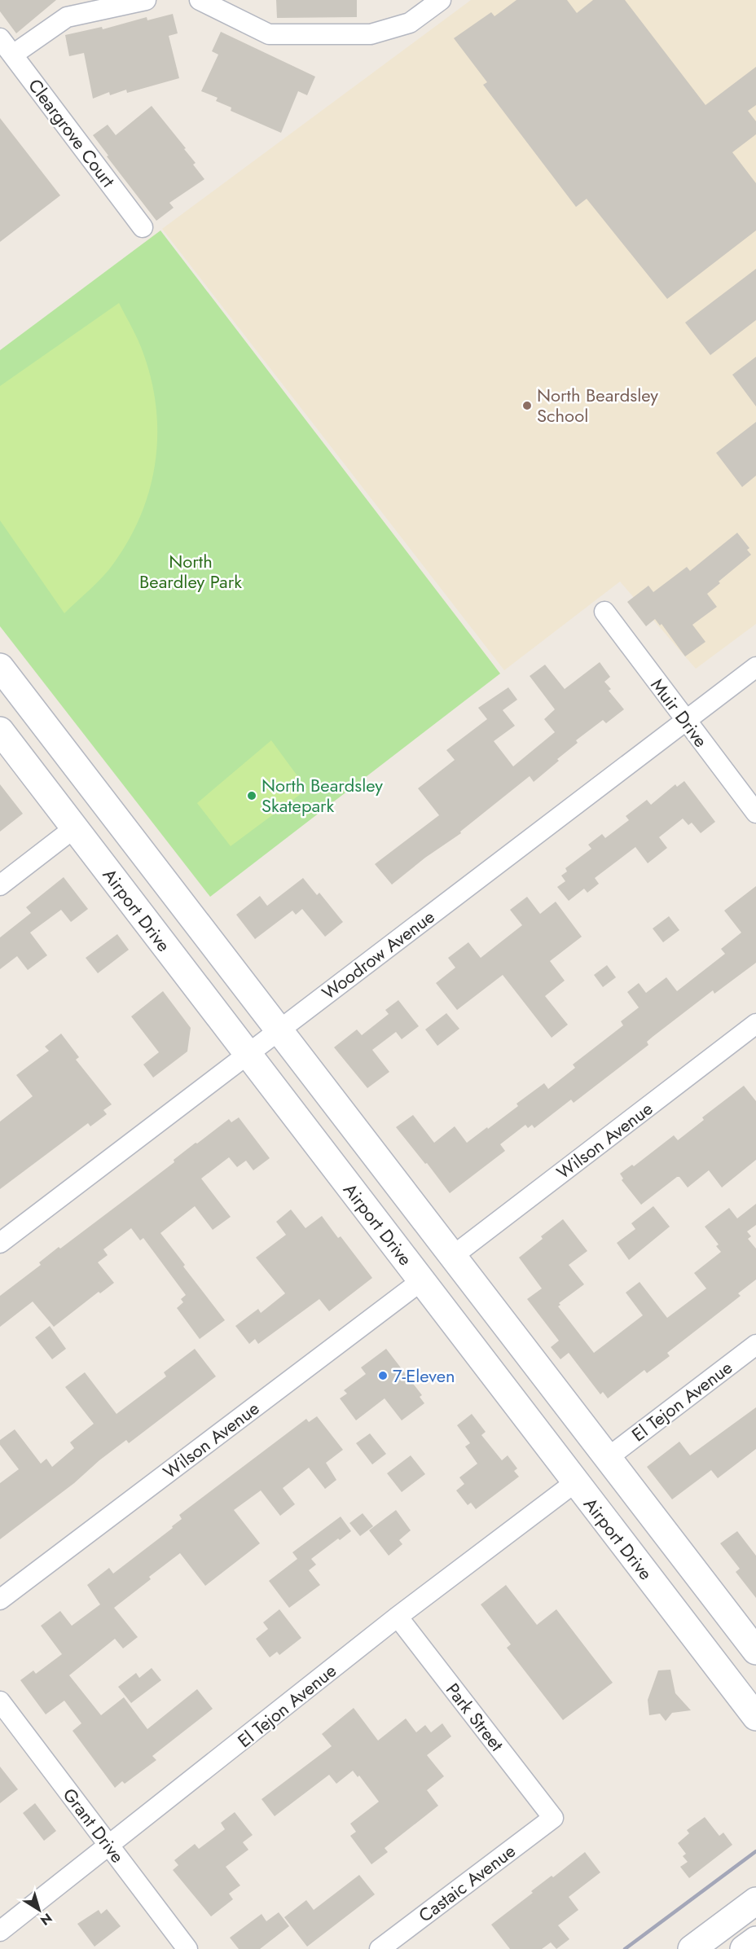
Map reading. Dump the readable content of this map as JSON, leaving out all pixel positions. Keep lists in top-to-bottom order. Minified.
{"streets":{"main road":["Airport Drive"],"street":["Cleargrove Court","Muir Drive","Woodrow Avenue","Wilson Avenue","El Tejon Avenue","Park Street","Grant Drive","Castaic Avenue"]},"crossings":[["Muir Drive","Woodrow Avenue"],["Airport Drive","Woodrow Avenue"],["Airport Drive","Wilson Avenue"],["Airport Drive","El Tejon Avenue"],["El Tejon Avenue","Park Street"],["El Tejon Avenue","Grant Drive"],["Park Street","Castaic Avenue"]],"parks":["North Beardley Park"],"places":["North Beardsley School","North Beardsley Skatepark","7-Eleven"],"north":"bottom right"}
